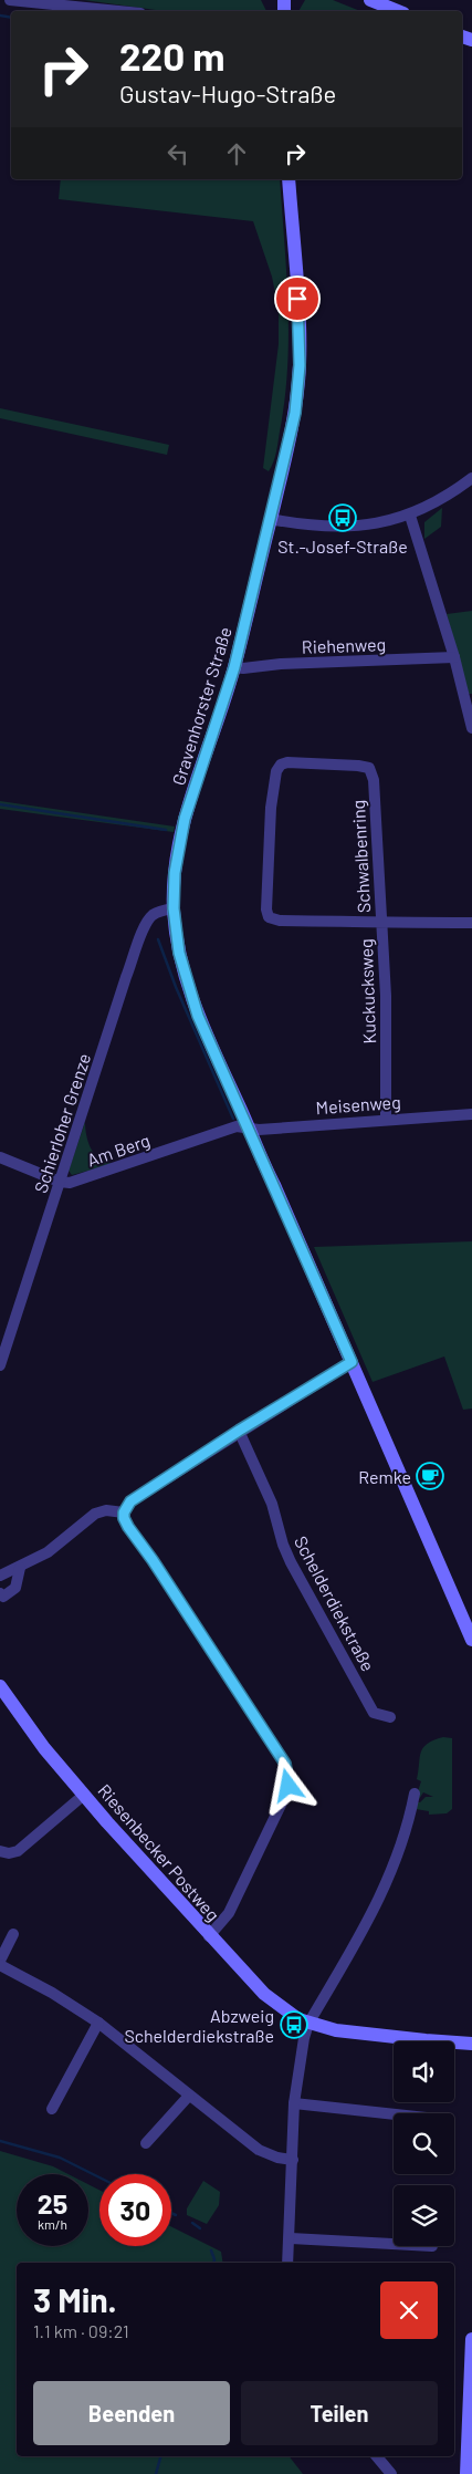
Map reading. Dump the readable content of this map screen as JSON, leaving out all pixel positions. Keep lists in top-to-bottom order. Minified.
{"streets":{"main road":["Gravenhorster Straße","Riesenbecker Postweg"],"street":["Riehenweg","Schwalbenring","Kuckucksweg","Meisenweg","Schierloher Grenze","Am Berg","Schelderdiekstraße"]},"crossings":[["Riehenweg","Gravenhorster Straße"],["Gravenhorster Straße","Meisenweg"],["Gravenhorster Straße","Schierloher Grenze"],["Gravenhorster Straße","Am Berg"],["Schwalbenring","Kuckucksweg"],["Kuckucksweg","Meisenweg"],["Meisenweg","Am Berg"],["Schierloher Grenze","Am Berg"]],"places":{"bus stop":["St.-Josef-Straße","Abzweig Schelderdiekstraße"],"cafe":["Remke"]},"page":{"turn":["220 m","Gustav-Hugo-Straße"],"speed":"25 km/h","limit":"30","heading":["3 Min.","1.1 km · 09:21"],"buttons":["Beenden","Teilen"]}}
